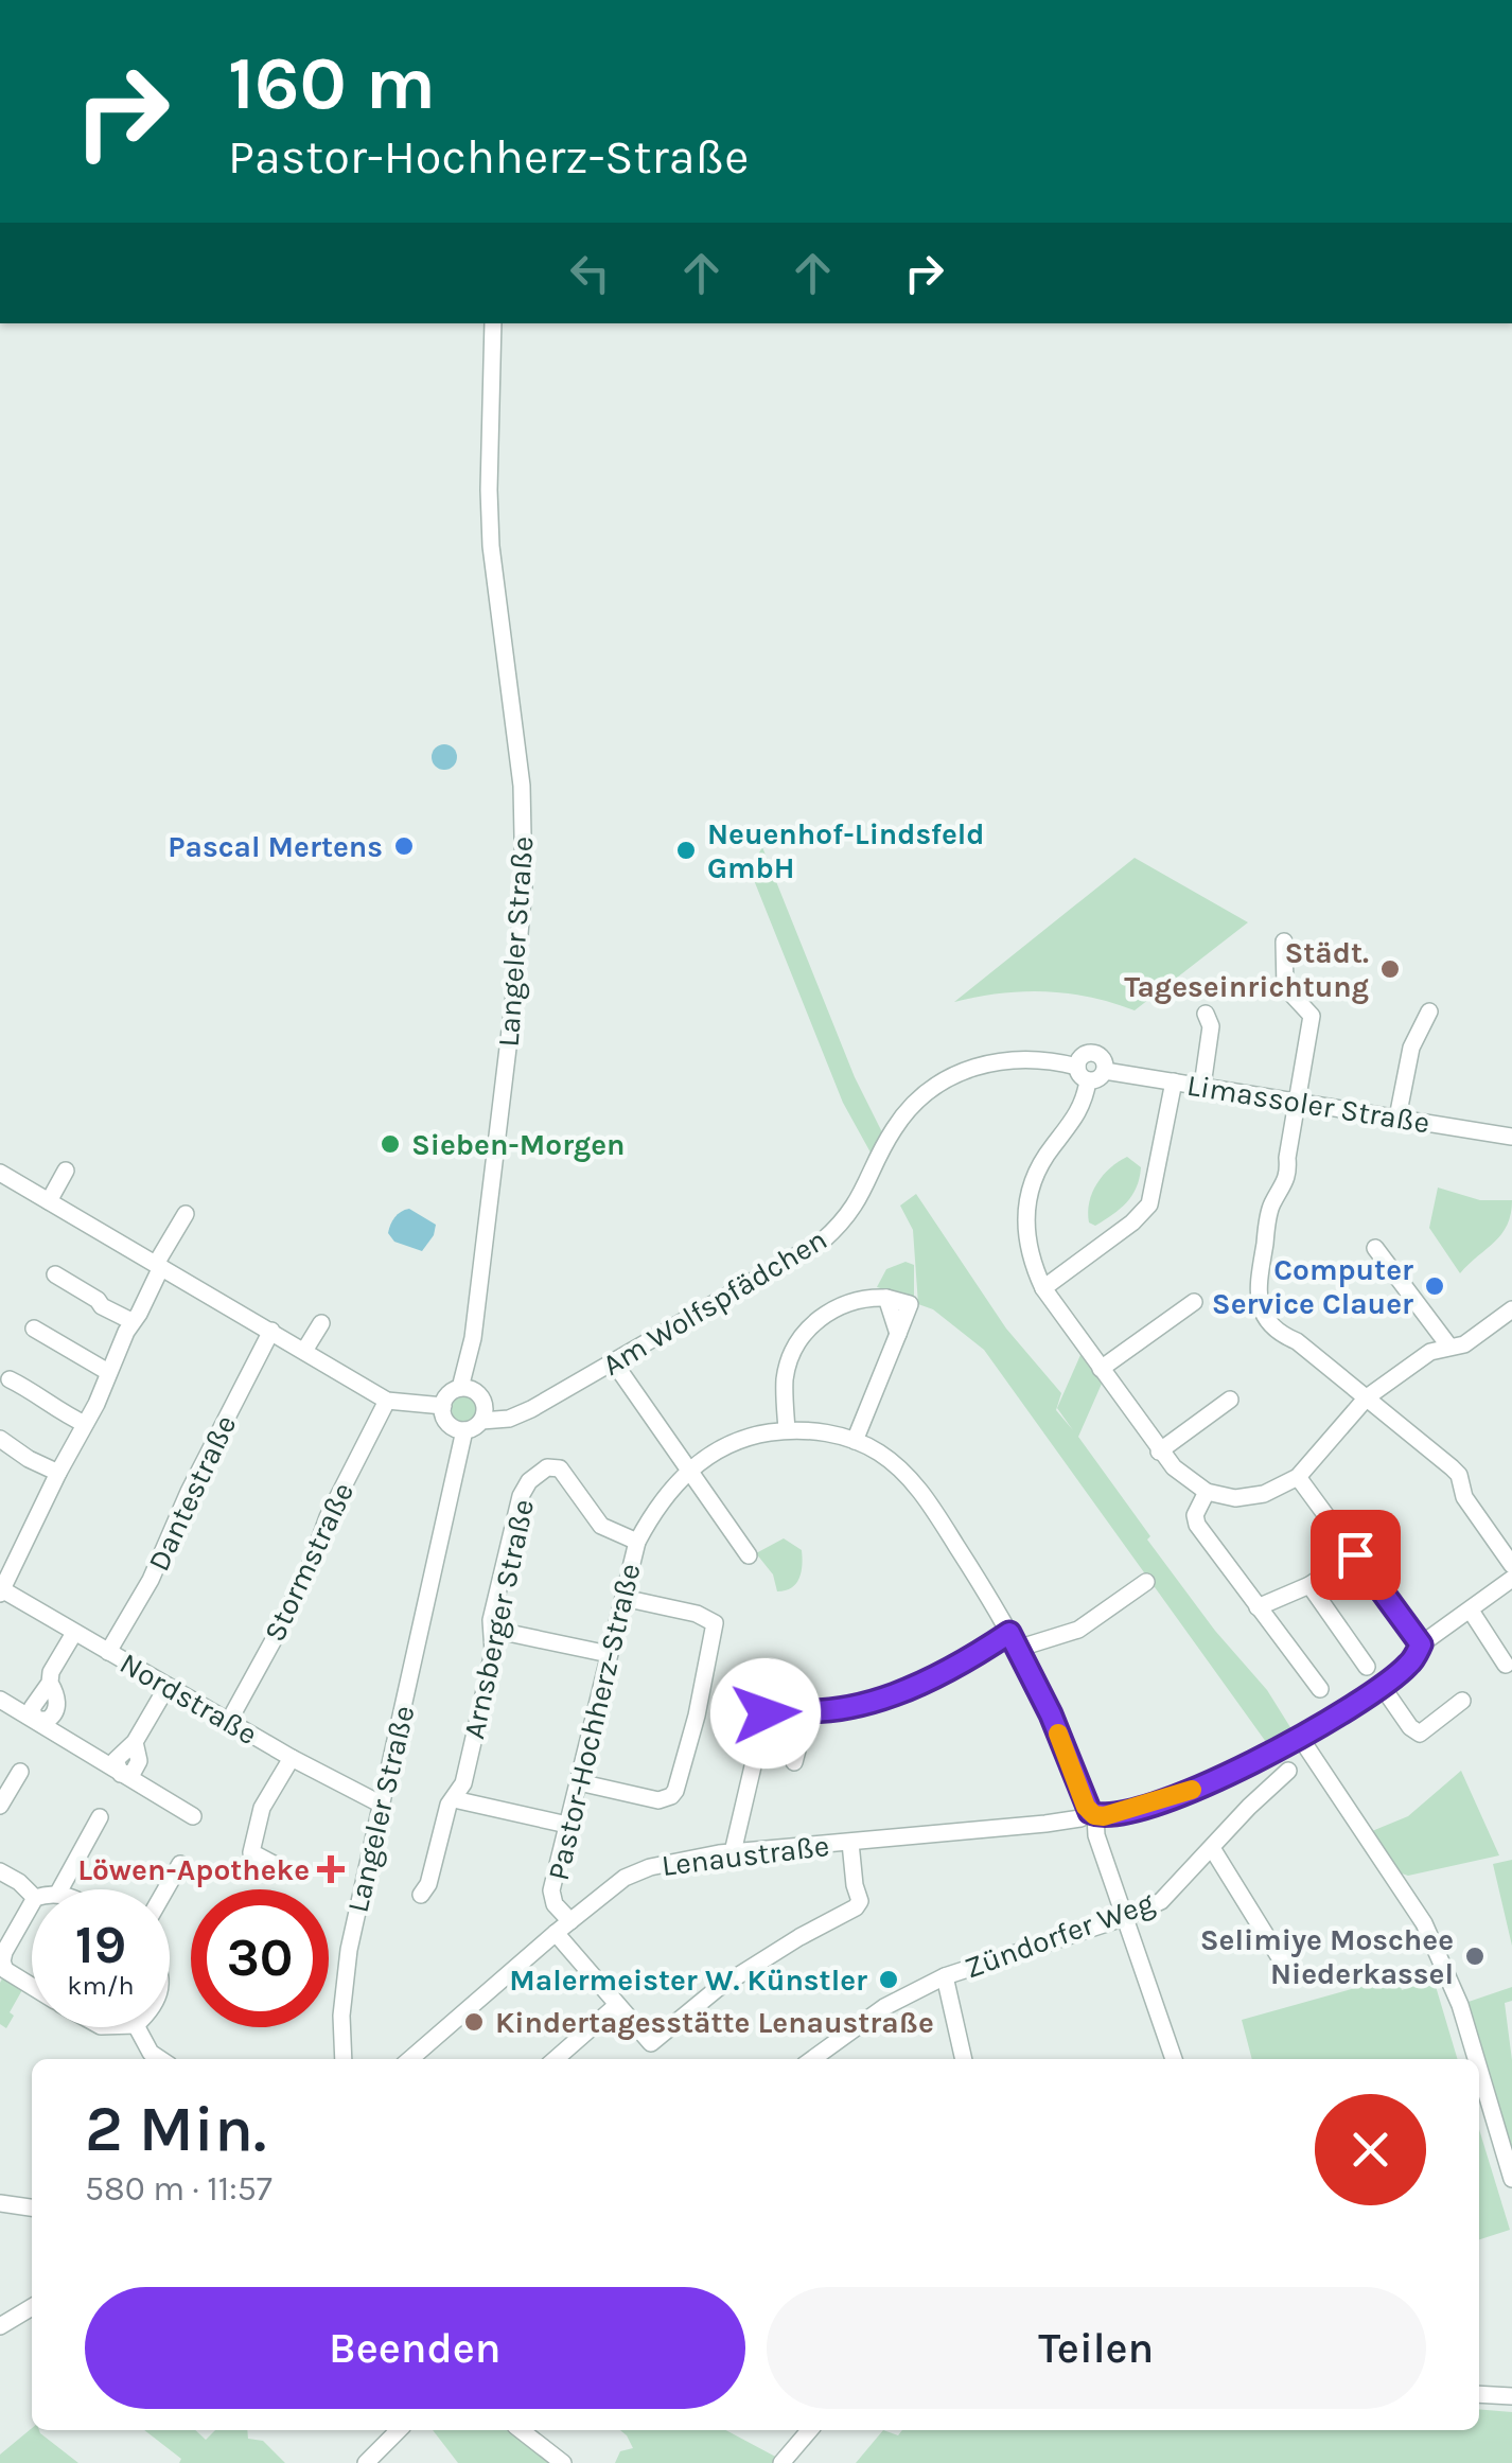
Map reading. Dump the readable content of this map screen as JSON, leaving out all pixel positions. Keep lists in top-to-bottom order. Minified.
{"streets":{"street":["Langeler Straße","Limassoler Straße","Am Wolfspfädchen","Dantestraße","Stormstraße","Arnsberger Straße","Nordstraße","Pastor-Hochherz-Straße","Lenaustraße","Zündorfer Weg"]},"crossings":[["Langeler Straße","Am Wolfspfädchen"],["Langeler Straße","Nordstraße"],["Limassoler Straße","Am Wolfspfädchen"],["Dantestraße","Nordstraße"],["Stormstraße","Nordstraße"],["Arnsberger Straße","Pastor-Hochherz-Straße"],["Pastor-Hochherz-Straße","Lenaustraße"],["Pastor-Hochherz-Straße","Zündorfer Weg"]],"places":{"other":["Pascal Mertens","Neuenhof-Lindsfeld GmbH","Städt. Tageseinrichtung","Sieben-Morgen","Computer Service Clauer","Selimiye Moschee Niederkassel","Malermeister W. Künstler","Kindertagesstätte Lenaustraße"],"health":["Löwen-Apotheke"]},"page":{"turn":["160 m","Pastor-Hochherz-Straße"],"speed":"19 km/h","limit":"30","heading":["2 Min.","580 m · 11:57"],"buttons":["Beenden","Teilen"]}}
